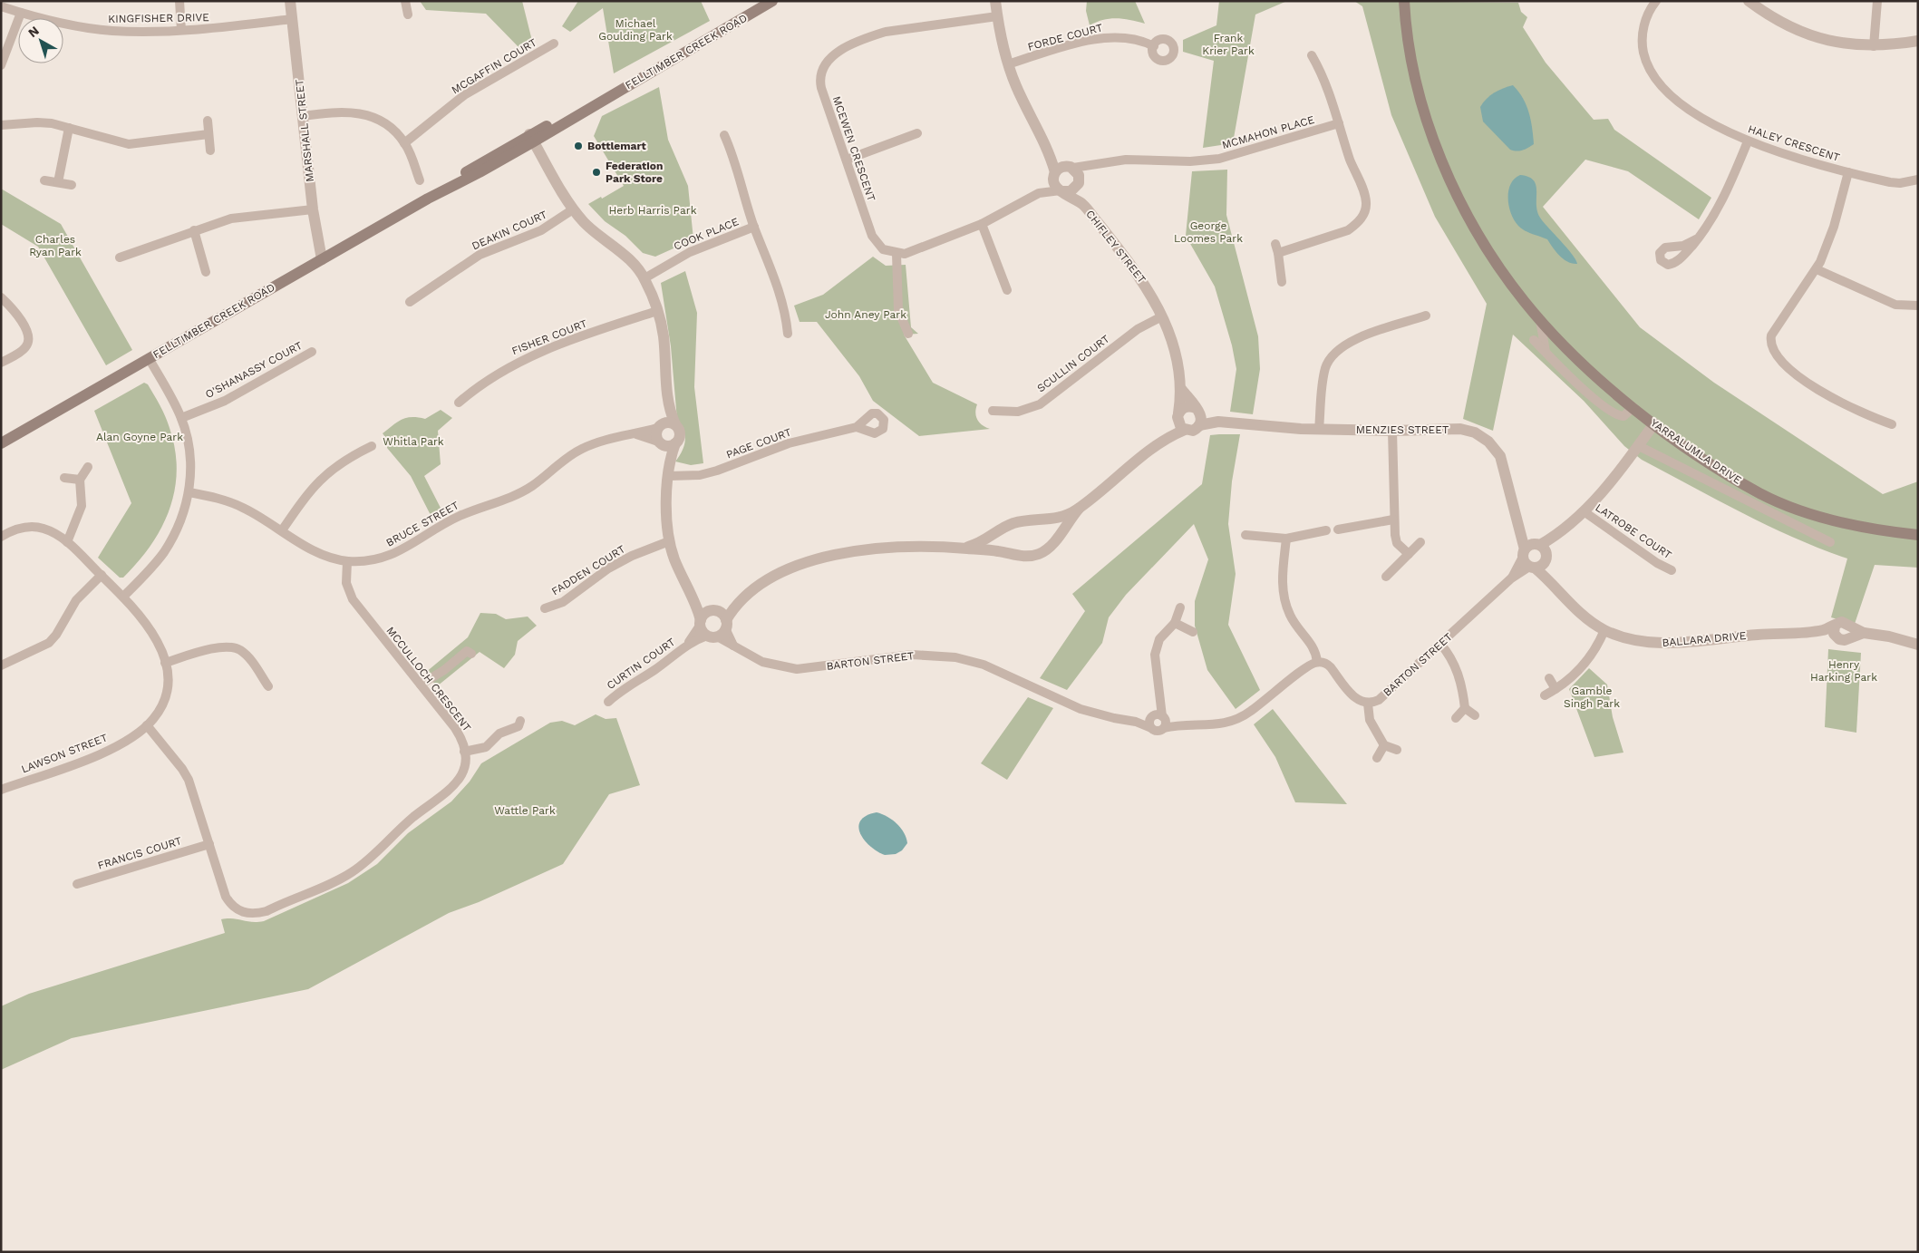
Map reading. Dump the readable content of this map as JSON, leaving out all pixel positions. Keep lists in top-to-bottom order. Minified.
{"streets":{"main road":["FELLTIMBER CREEK ROAD","YARRALUMLA DRIVE"],"street":["KINGFISHER DRIVE","FORDE COURT","MCGAFFIN COURT","MARSHALL STREET","MCMAHON PLACE","HALEY CRESCENT","MCEWEN CRESCENT","DEAKIN COURT","COOK PLACE","CHIFLEY STREET","FISHER COURT","SCULLIN COURT","O'SHANASSY COURT","MENZIES STREET","PAGE COURT","BRUCE STREET","LATROBE COURT","FADDEN COURT","BALLARA DRIVE","BARTON STREET","CURTIN COURT","MCCULLOCH CRESCENT","LAWSON STREET","FRANCIS COURT"]},"crossings":[["KINGFISHER DRIVE","MARSHALL STREET"],["FELLTIMBER CREEK ROAD","MARSHALL STREET"],["MCMAHON PLACE","CHIFLEY STREET"],["CHIFLEY STREET","SCULLIN COURT"],["CHIFLEY STREET","MENZIES STREET"],["MENZIES STREET","BALLARA DRIVE"],["MENZIES STREET","BARTON STREET"],["YARRALUMLA DRIVE","BARTON STREET"],["BRUCE STREET","MCCULLOCH CRESCENT"],["LATROBE COURT","BARTON STREET"],["BALLARA DRIVE","BARTON STREET"],["BARTON STREET","CURTIN COURT"],["MCCULLOCH CRESCENT","LAWSON STREET"],["MCCULLOCH CRESCENT","FRANCIS COURT"]],"parks":["Michael Goulding Park","Frank Krier Park","Herb Harris Park","George Loomes Park","Charles Ryan Park","John Aney Park","Alan Goyne Park","Whitla Park","Henry Harking Park","Gamble Singh Park","Wattle Park"],"places":["Bottlemart","Federation Park Store"],"north":"top left"}
